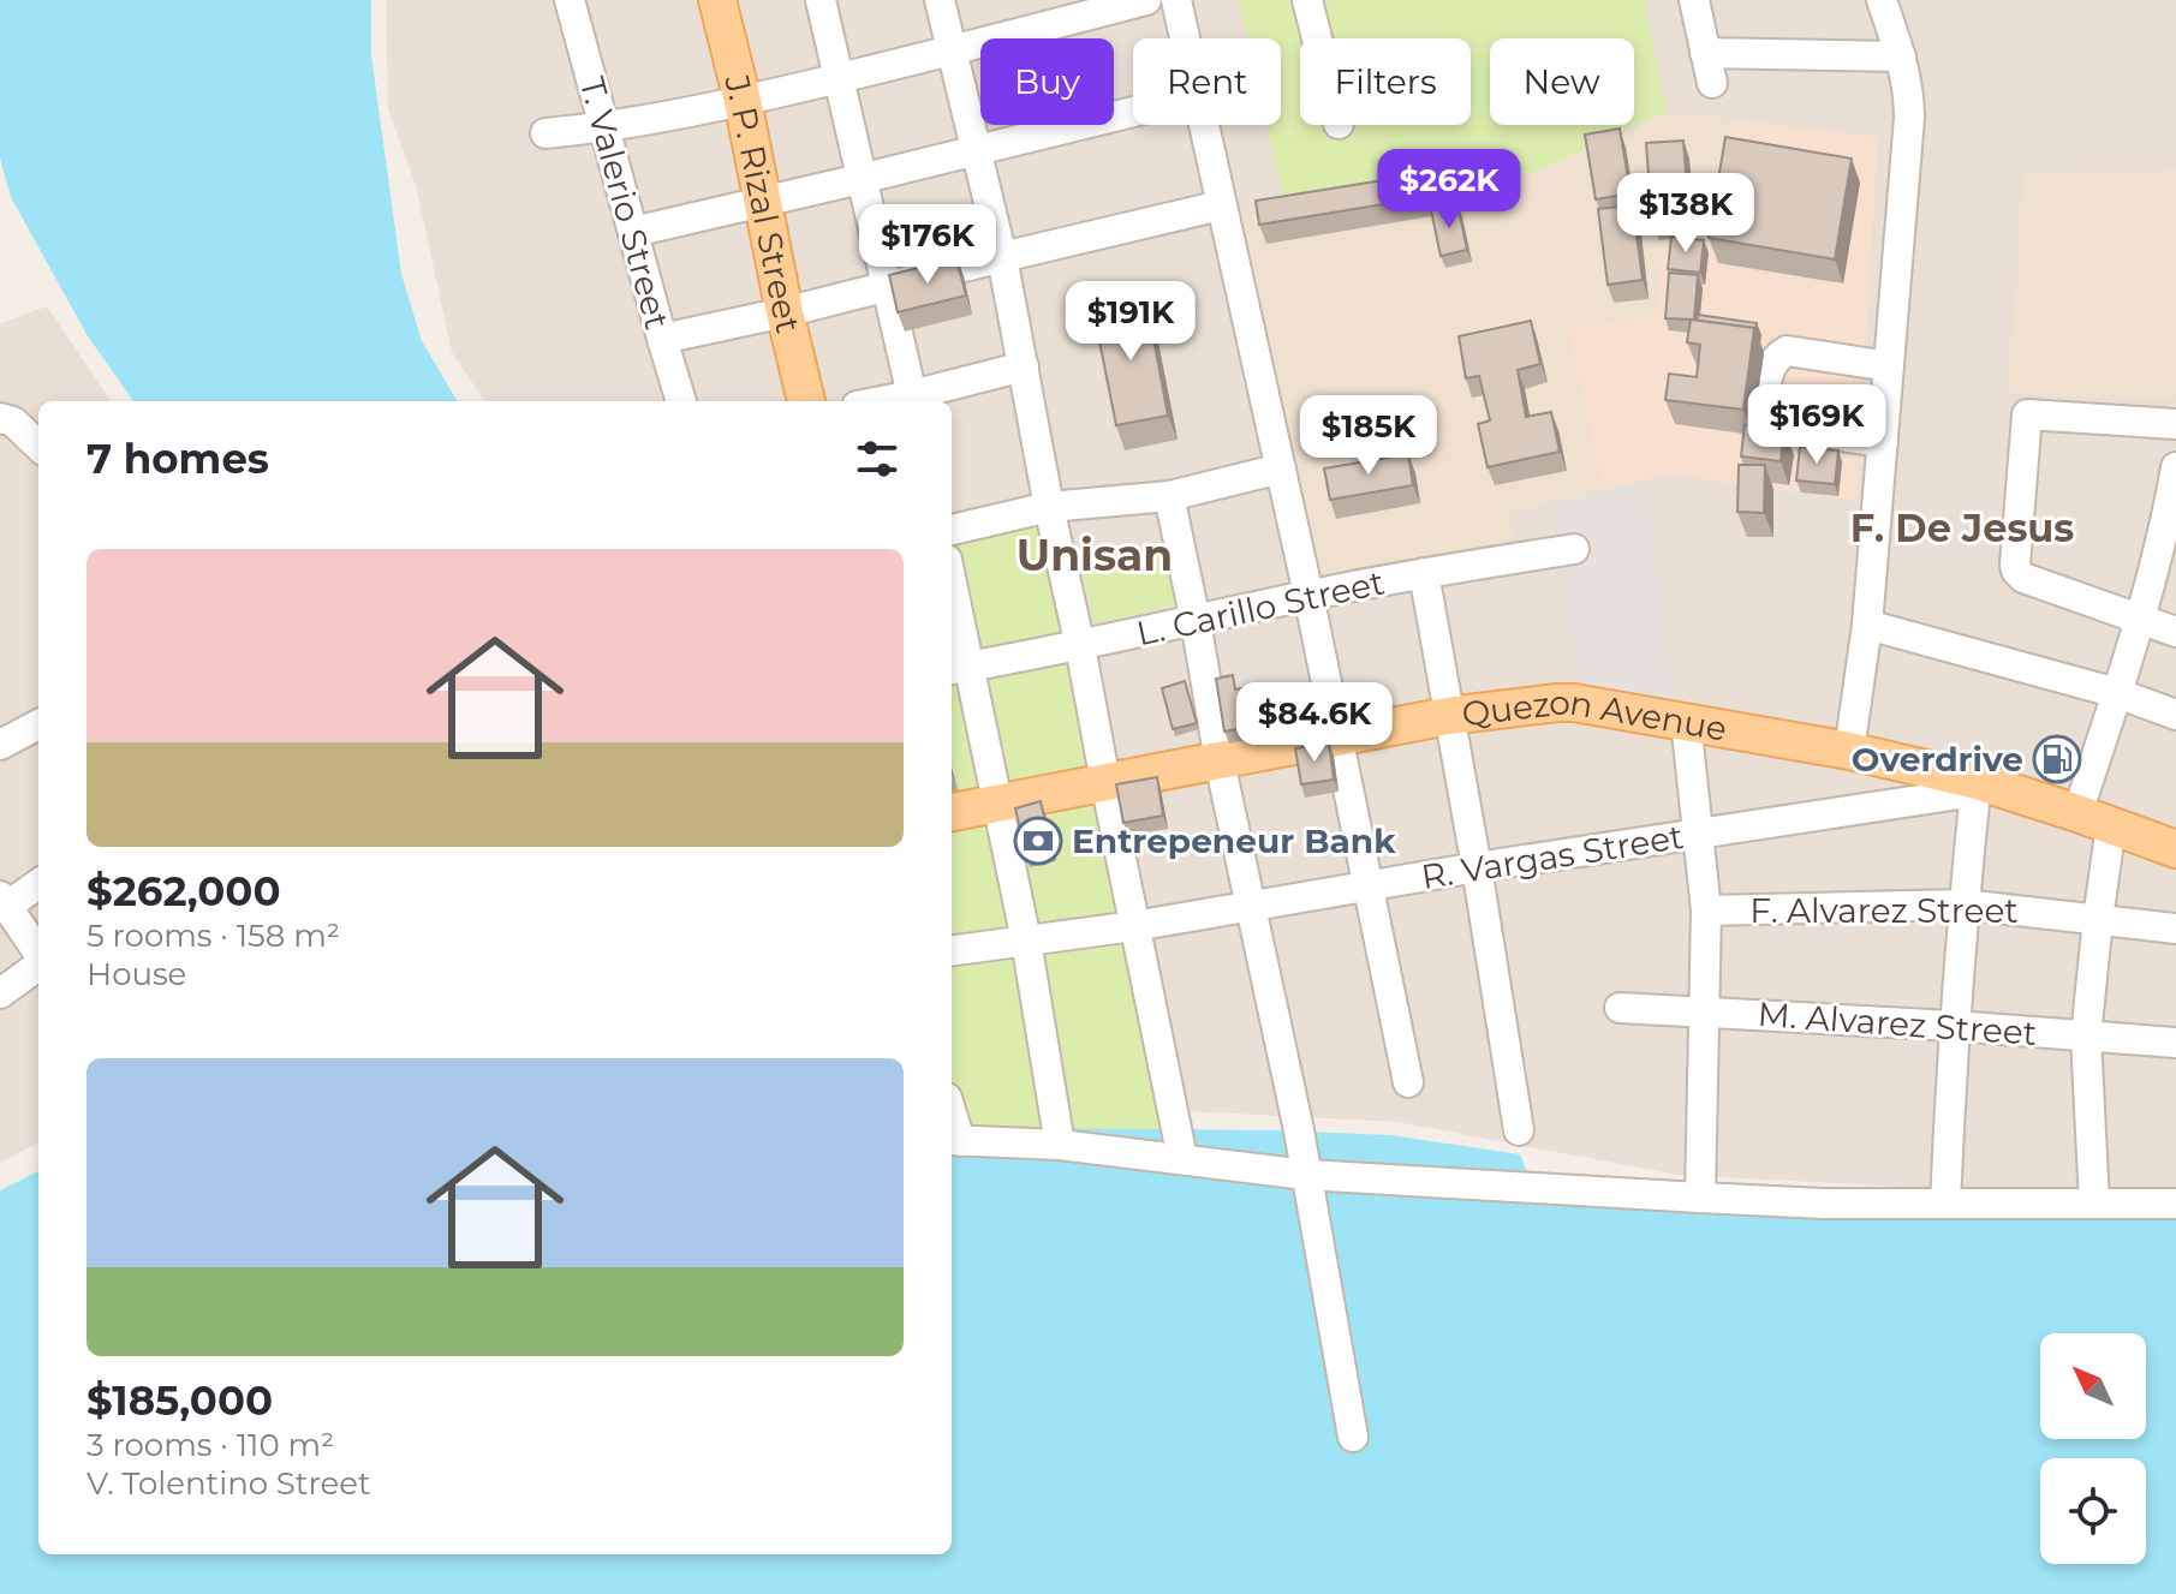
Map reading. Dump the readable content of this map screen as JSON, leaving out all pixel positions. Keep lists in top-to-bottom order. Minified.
{"streets":{"main road":["J. P. Rizal Street","Quezon Avenue"],"street":["T. Valerio Street","L. Carillo Street","R. Vargas Street","F. Alvarez Street","M. Alvarez Street"]},"crossings":[["Quezon Avenue","R. Vargas Street"]],"districts":["F. De Jesus","Unisan"],"places":{"fuel station":["Overdrive"],"bank":["Entrepeneur Bank"]},"north":"top left","page":{"chip":["Buy","Rent","Filters","New"],"price":["$262K","$138K","$176K","$191K","$169K","$185K","$84.6K"],"heading":"7 homes","list":[{"name":"$262,000","note":"5 rooms · 158 m² · House"},{"name":"$185,000","note":"3 rooms · 110 m² · V. Tolentino Street"}]}}
